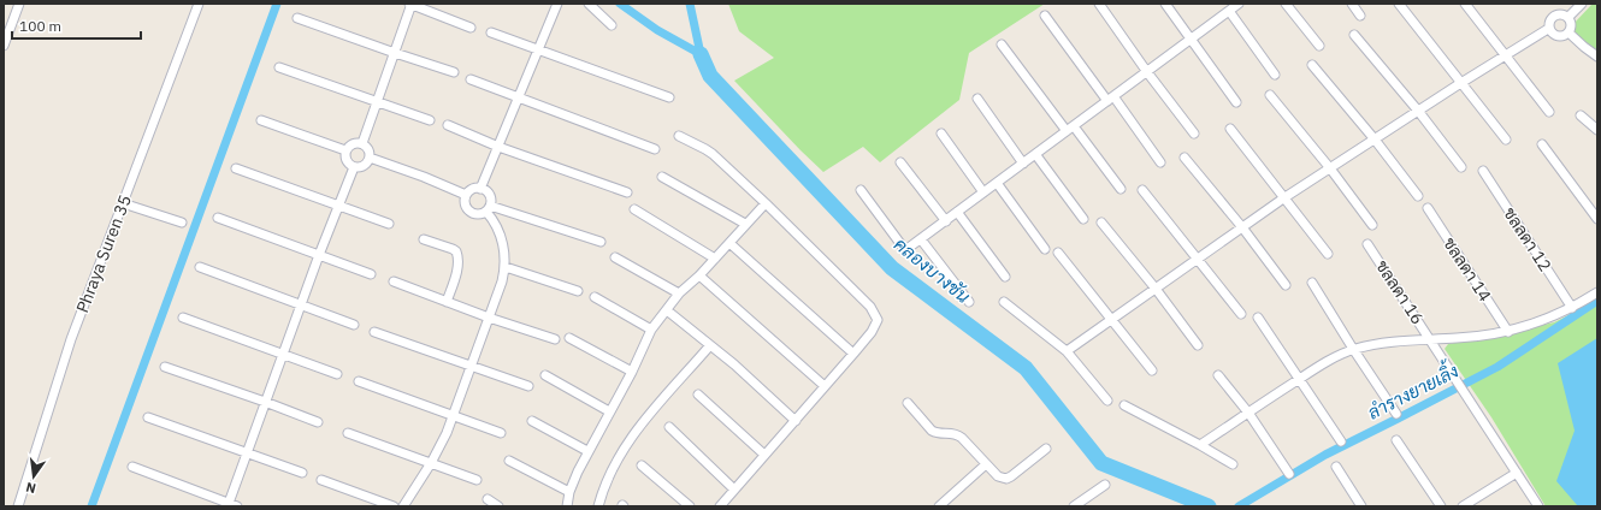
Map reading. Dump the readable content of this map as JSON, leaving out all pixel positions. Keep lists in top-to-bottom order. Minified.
{"streets":{"street":["ชลลดา 12","Phraya Suren 35","ชลลดา 14","ชลลดา 16"]},"water":["คลองบางชัน","ลำรางยายเลิ้ง"],"scale_bar":"100 m","north":"bottom"}
